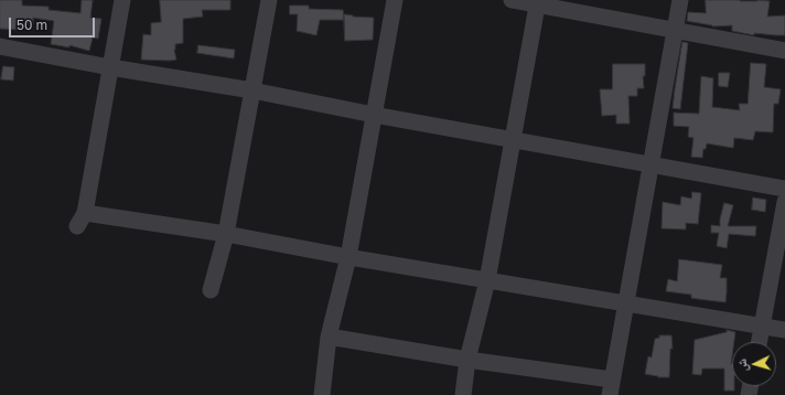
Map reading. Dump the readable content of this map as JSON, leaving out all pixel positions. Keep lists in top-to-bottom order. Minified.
{"scale_bar":"50 m","north":"left"}
